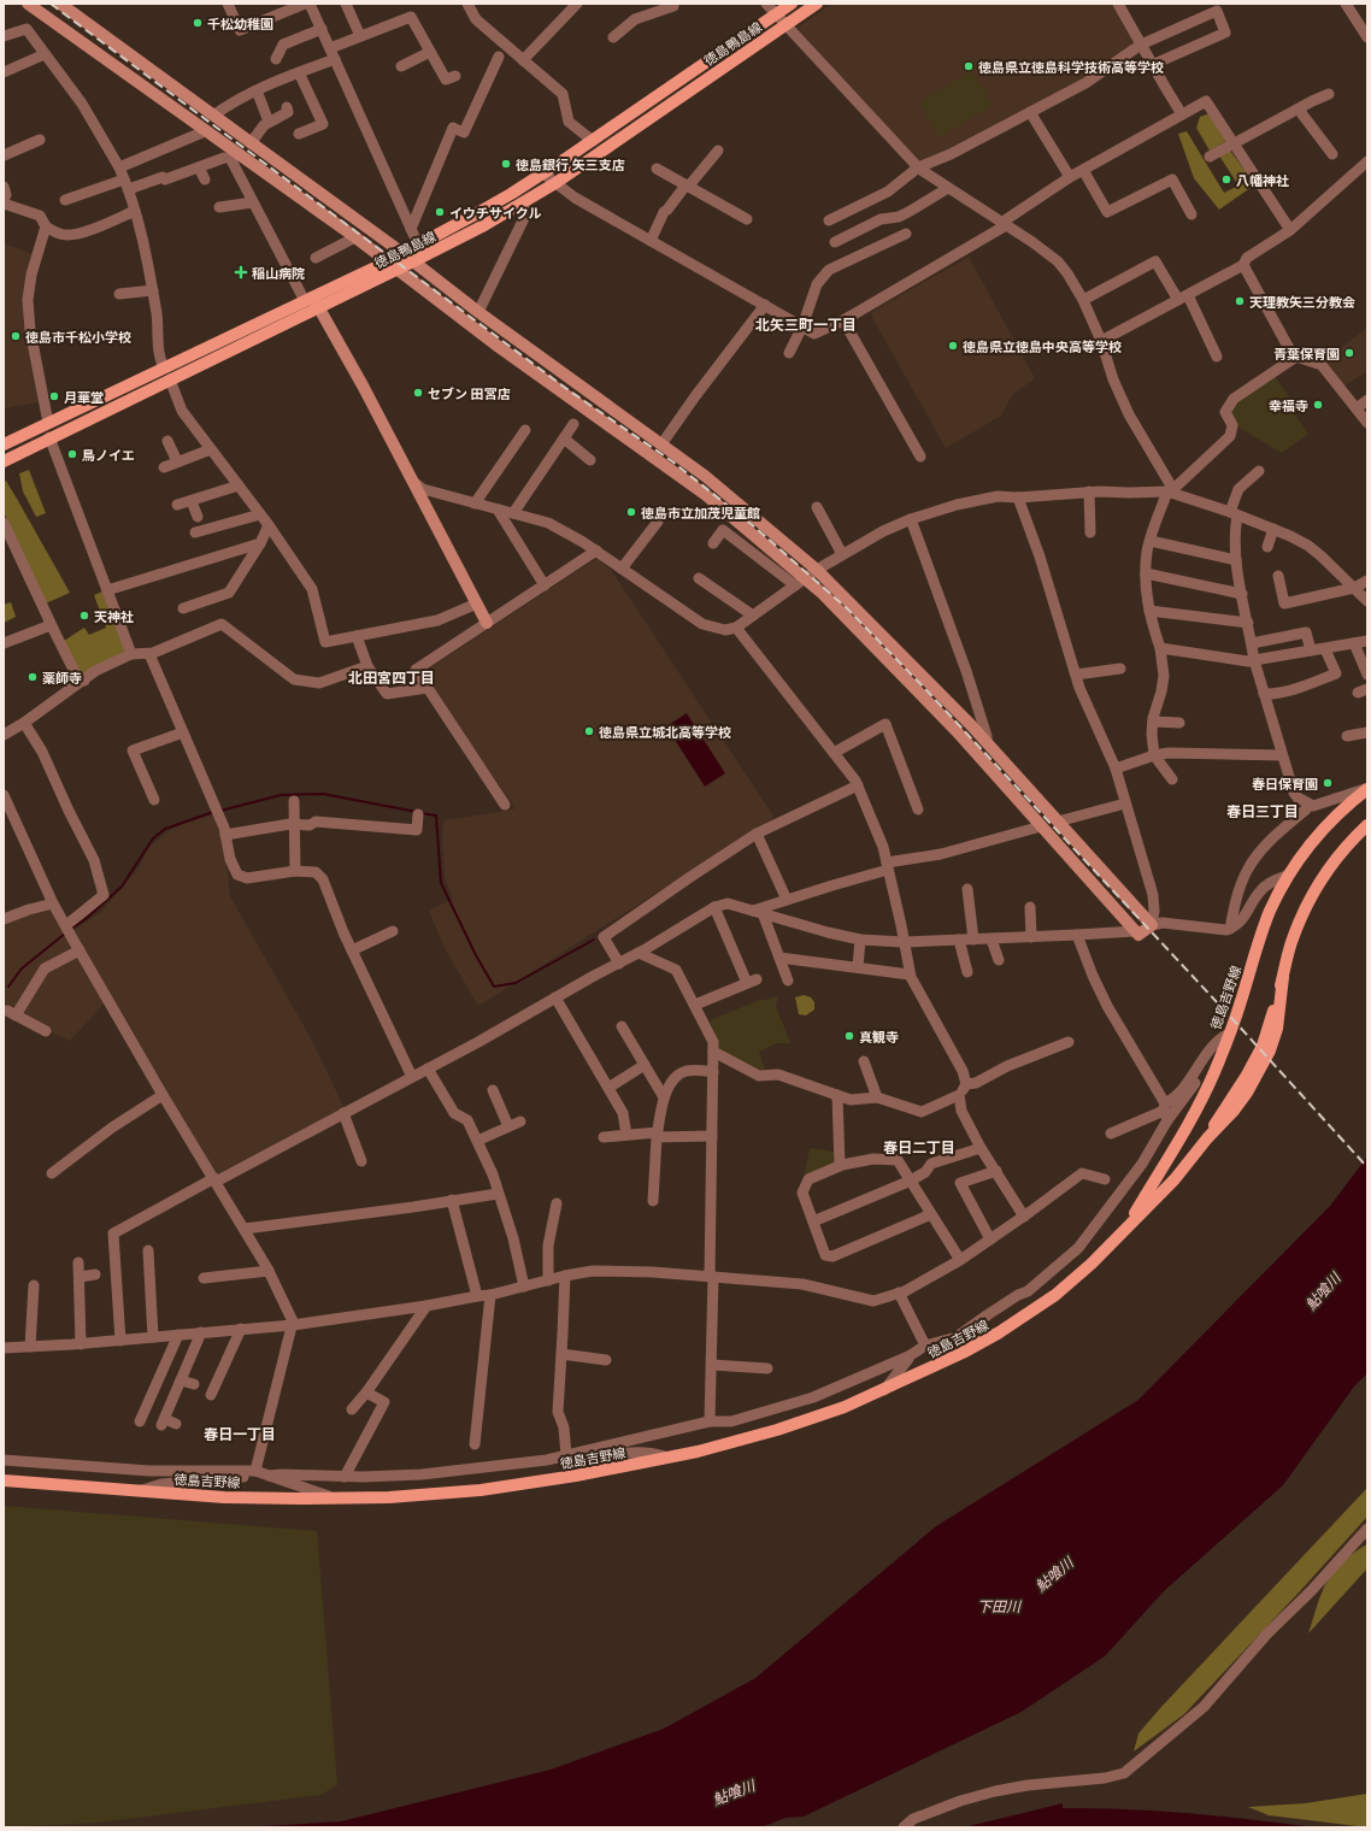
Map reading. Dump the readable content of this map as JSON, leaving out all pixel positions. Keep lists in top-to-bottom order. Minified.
{"streets":{"main road":["徳島鴨島線","徳島吉野線"]},"districts":["北矢三町一丁目","北田宮四丁目","春日三丁目","春日二丁目","春日一丁目"],"water":["鮎喰川","下田川"],"places":{"other":["千松幼稚園","徳島県立徳島科学技術高等学校","徳島銀行 矢三支店","八幡神社","イウチサイクル","天理教矢三分教会","徳島市千松小学校","徳島県立徳島中央高等学校","青葉保育園","セブン 田宮店","月華堂","幸福寺","鳥ノイエ","徳島市立加茂児童館","天神社","薬師寺","徳島県立城北高等学校","春日保育園","真観寺"],"health":["稲山病院"]}}
